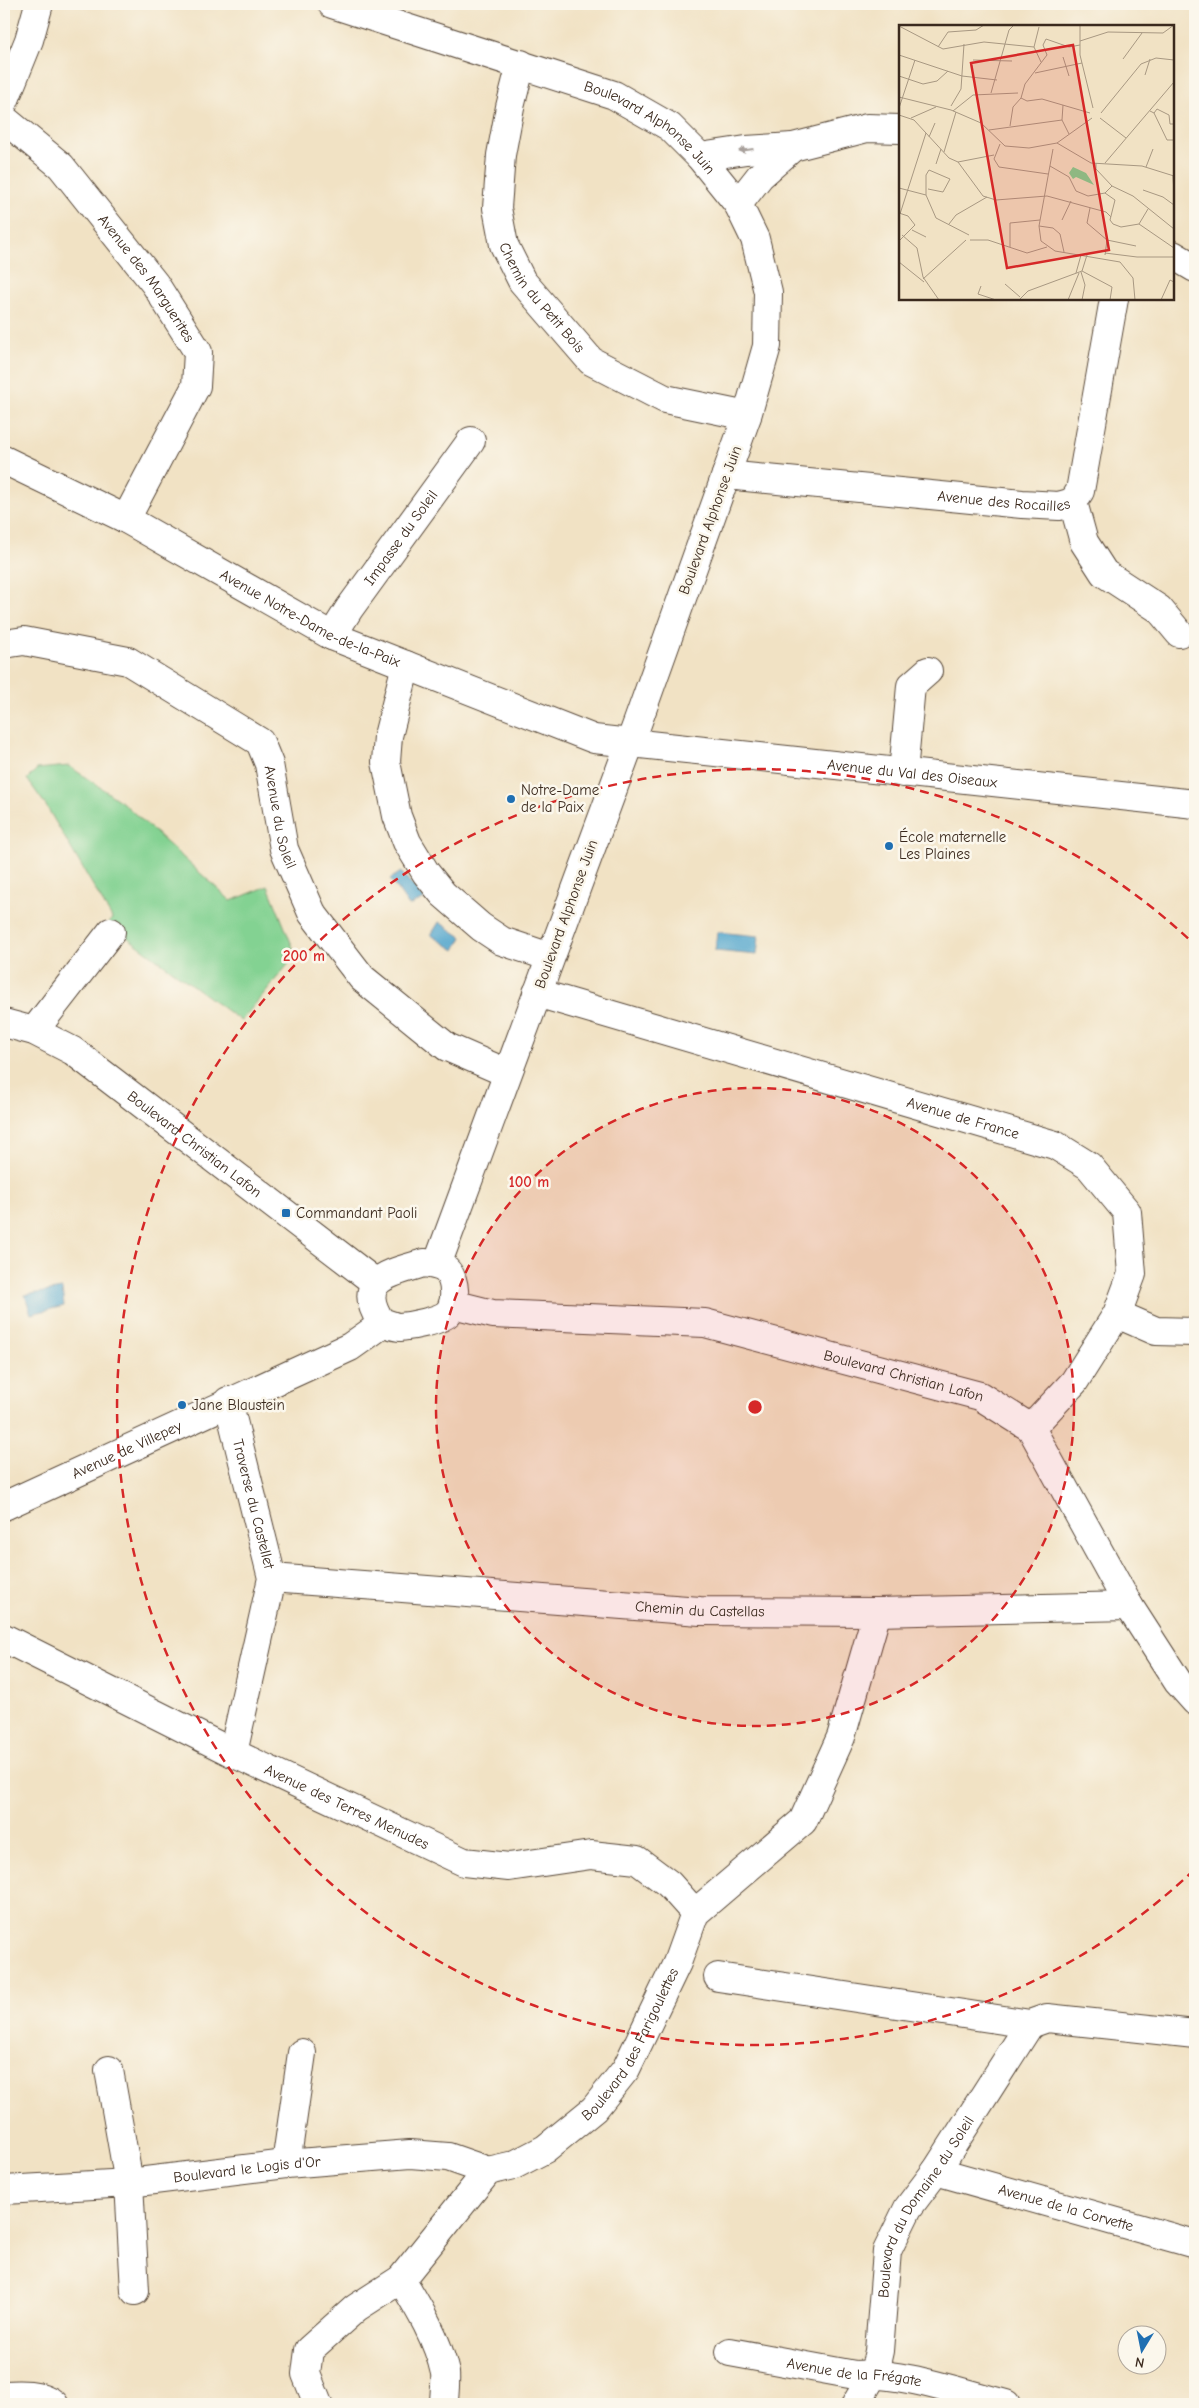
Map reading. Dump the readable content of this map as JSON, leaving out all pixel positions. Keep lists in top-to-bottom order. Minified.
{"streets":{"street":["Boulevard Alphonse Juin","Avenue des Marguerites","Chemin du Petit Bois","Avenue des Rocailles","Impasse du Soleil","Avenue Notre-Dame-de-la-Paix","Avenue du Val des Oiseaux","Avenue du Soleil","Avenue de France","Boulevard Christian Lafon","Avenue de Villepey","Traverse du Castellet","Chemin du Castellas","Avenue des Terres Menudes","Boulevard des Farigoulettes","Boulevard le Logis d'Or","Boulevard du Domaine du Soleil","Avenue de la Corvette","Avenue de la Frégate"]},"crossings":[["Boulevard Alphonse Juin","Chemin du Petit Bois"],["Boulevard Alphonse Juin","Avenue des Rocailles"],["Boulevard Alphonse Juin","Avenue Notre-Dame-de-la-Paix"],["Boulevard Alphonse Juin","Avenue du Val des Oiseaux"],["Boulevard Alphonse Juin","Avenue du Soleil"],["Boulevard Alphonse Juin","Avenue de France"],["Boulevard Alphonse Juin","Boulevard Christian Lafon"],["Boulevard Alphonse Juin","Avenue de Villepey"],["Avenue des Marguerites","Avenue Notre-Dame-de-la-Paix"],["Impasse du Soleil","Avenue Notre-Dame-de-la-Paix"],["Avenue Notre-Dame-de-la-Paix","Avenue du Val des Oiseaux"],["Avenue de France","Boulevard Christian Lafon"],["Boulevard Christian Lafon","Avenue de Villepey"],["Boulevard Christian Lafon","Chemin du Castellas"],["Avenue de Villepey","Traverse du Castellet"],["Traverse du Castellet","Chemin du Castellas"],["Traverse du Castellet","Avenue des Terres Menudes"],["Chemin du Castellas","Boulevard des Farigoulettes"],["Avenue des Terres Menudes","Boulevard des Farigoulettes"],["Boulevard des Farigoulettes","Boulevard le Logis d'Or"],["Boulevard du Domaine du Soleil","Avenue de la Corvette"],["Boulevard du Domaine du Soleil","Avenue de la Frégate"]],"places":{"other":["Notre-Dame de la Paix","École maternelle Les Plaines","Jane Blaustein"],"transit":["Commandant Paoli"]},"north":"bottom","rings":["200 m","100 m"]}
